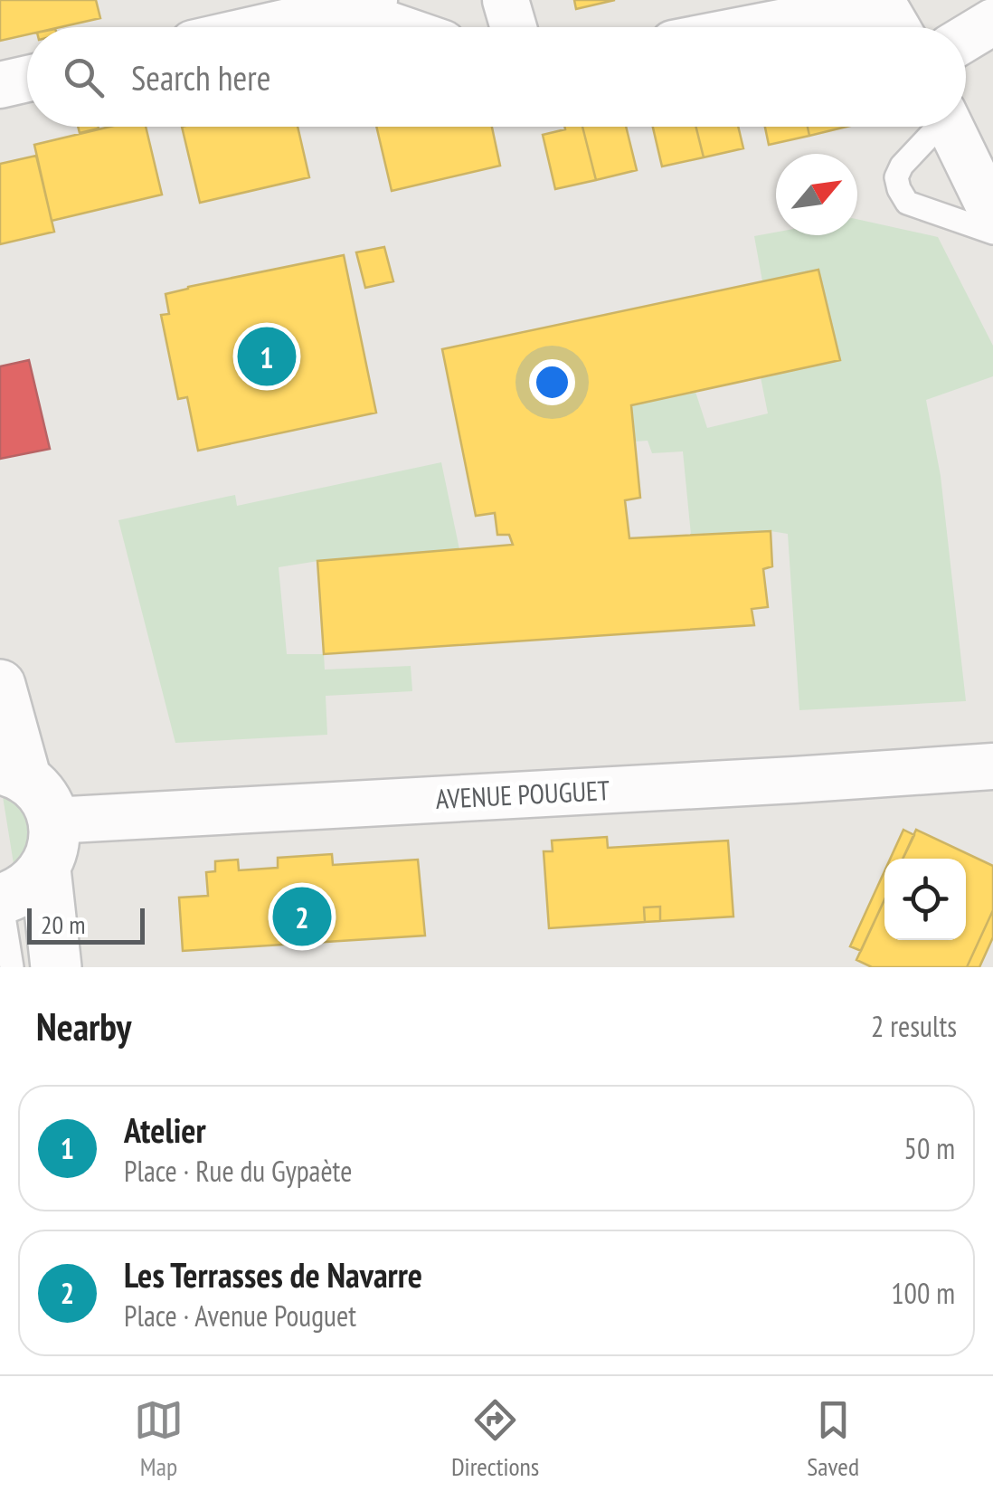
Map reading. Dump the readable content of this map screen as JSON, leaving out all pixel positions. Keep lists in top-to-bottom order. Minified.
{"streets":{"street":["AVENUE POUGUET"]},"scale_bar":"20 m","north":"top right","page":{"search":"Search here","pins":["1","2"],"scale":"20 m","heading":["Nearby","2 results"],"list":[{"mark":"1","name":"Atelier","note":"Place · Rue du Gypaète","value":"50 m"},{"mark":"2","name":"Les Terrasses de Navarre","note":"Place · Avenue Pouguet","value":"100 m"}],"nav":["Map","Directions","Saved"]}}
